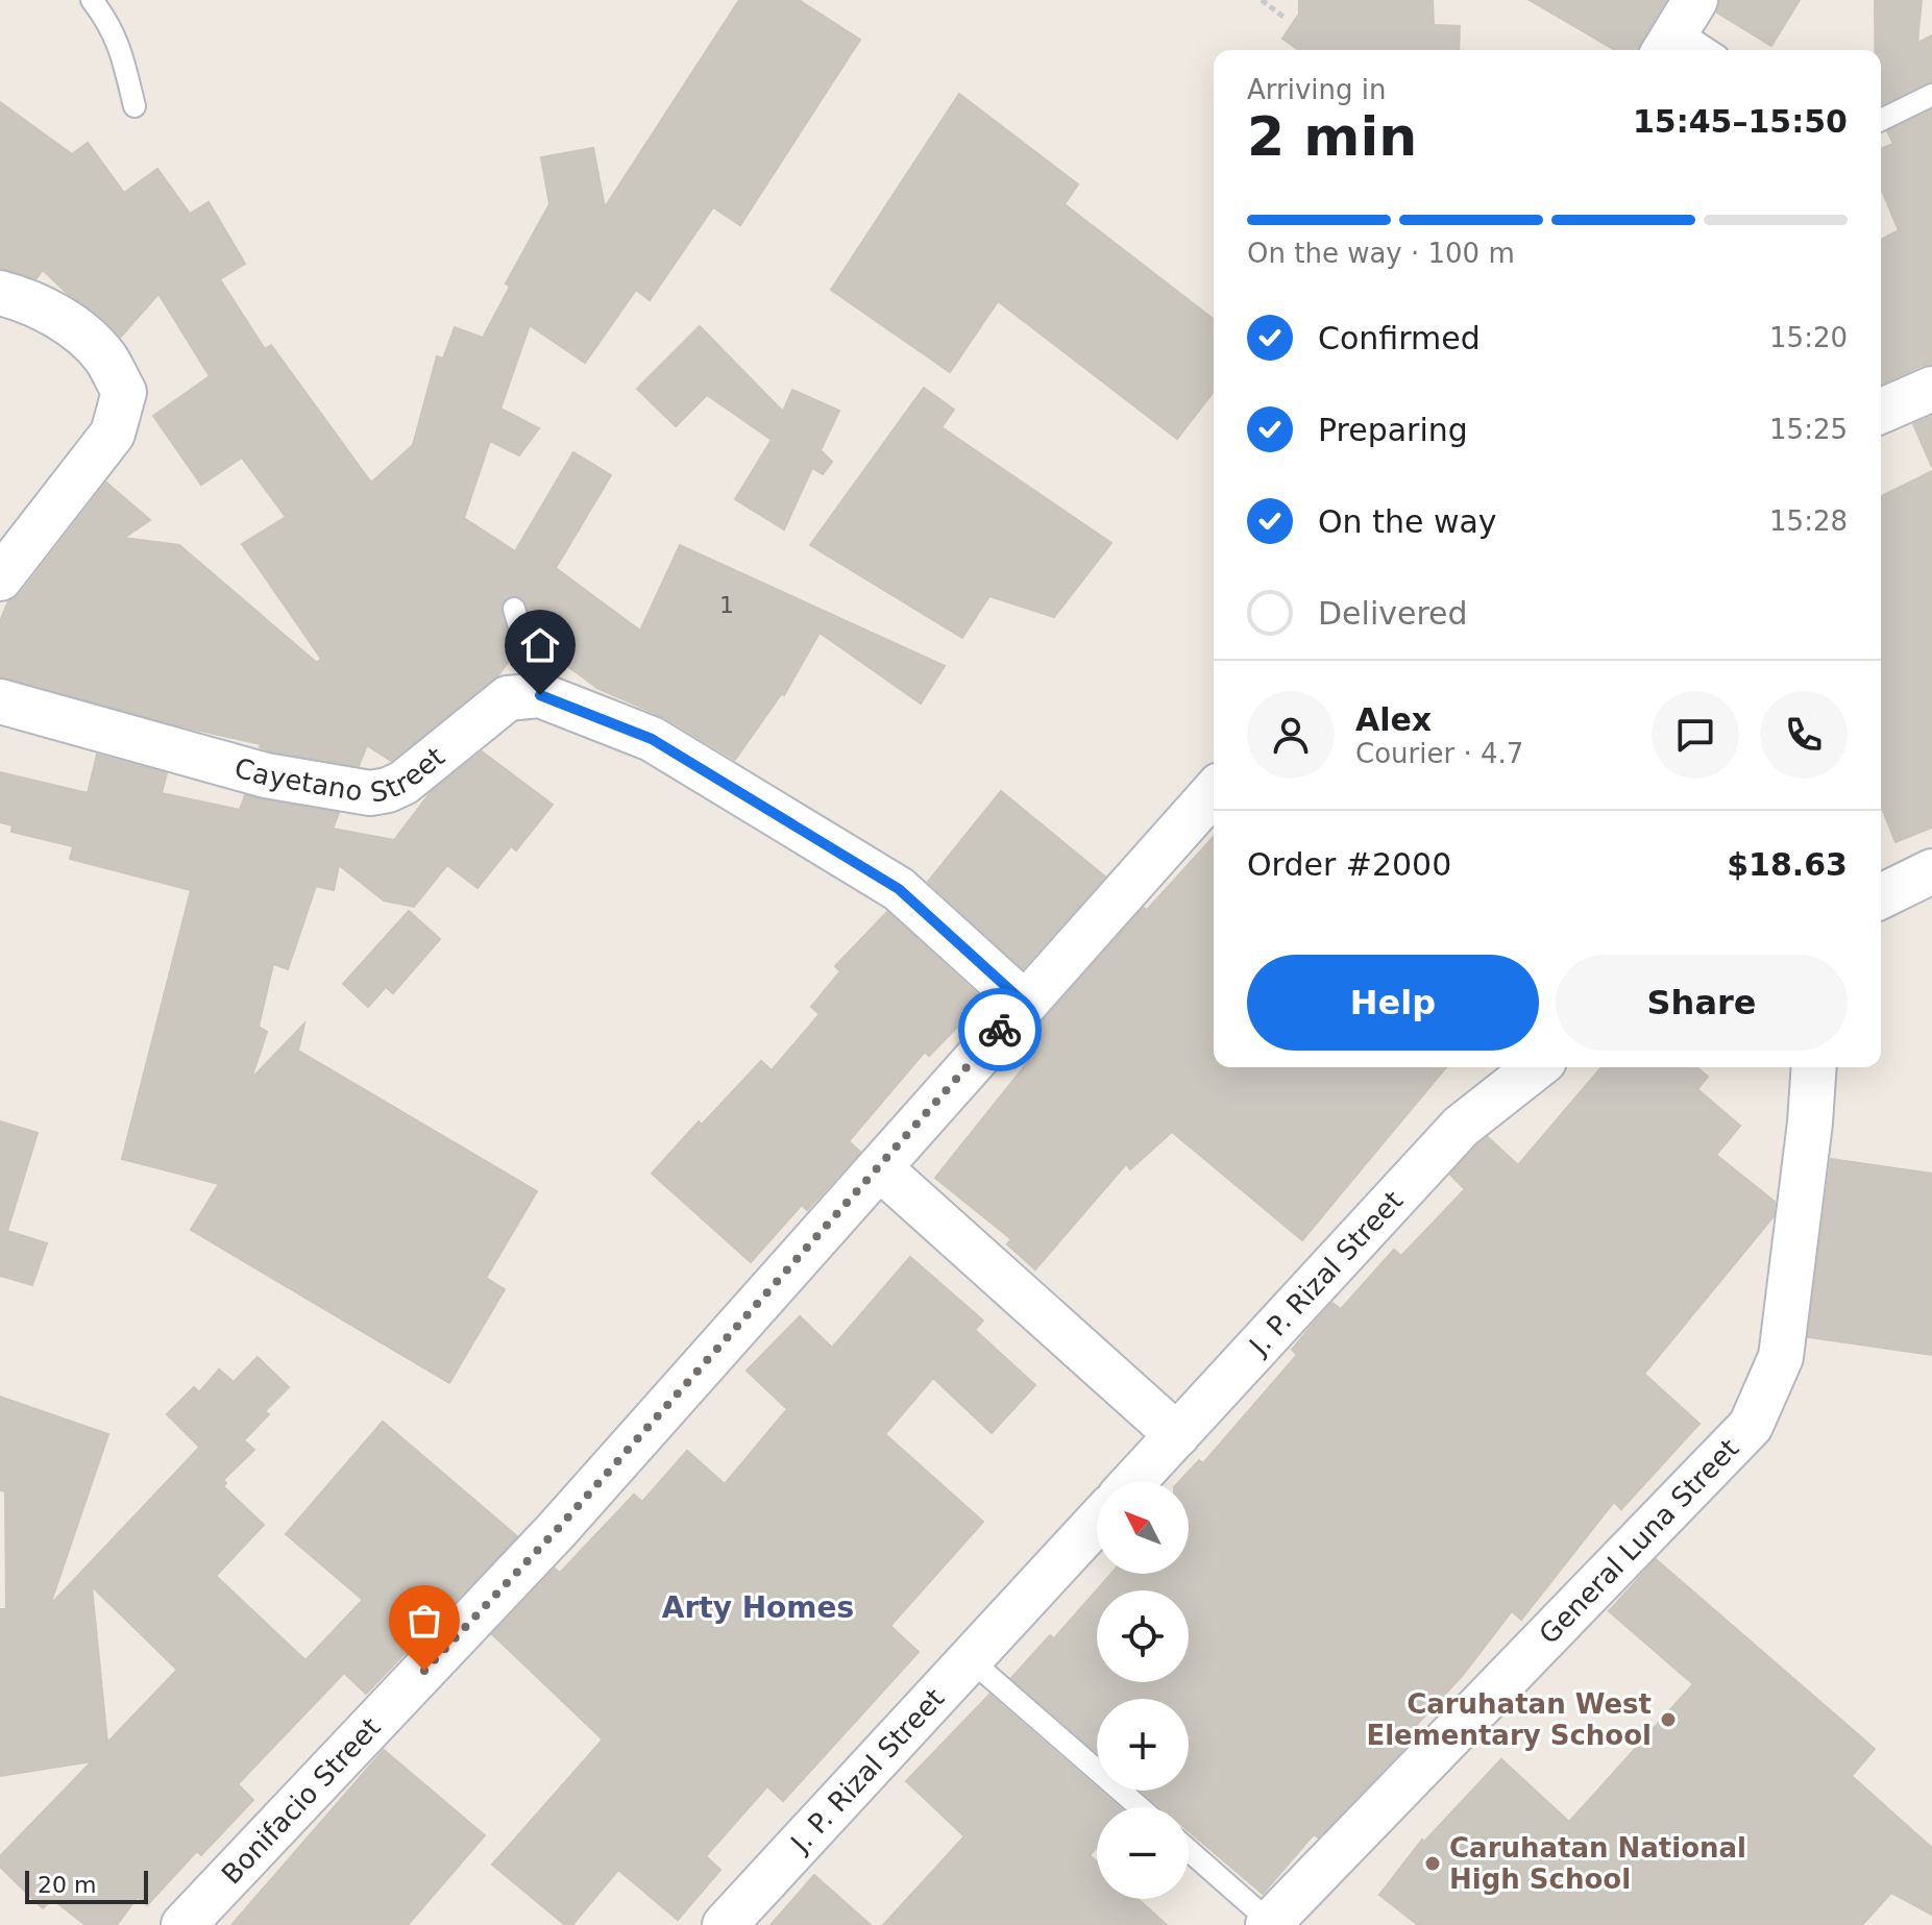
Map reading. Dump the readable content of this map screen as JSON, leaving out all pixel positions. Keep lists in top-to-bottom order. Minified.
{"streets":{"street":["Cayetano Street","J. P. Rizal Street","General Luna Street","Bonifacio Street"]},"districts":["Arty Homes"],"places":["Caruhatan West Elementary School","Caruhatan National High School"],"house_numbers":["1"],"scale_bar":"20 m","north":"top left","page":{"heading":["2 min","Arriving in","15:45–15:50"],"panel":["Alex","Courier · 4.7","Order #2000","$18.63"],"bar":"On the way · 100 m","list":[["Confirmed","15:20"],["Preparing","15:25"],["On the way","15:28"],"Delivered"],"buttons":["Help","Share"],"map_buttons":["+","−"],"scale":"20 m"}}
